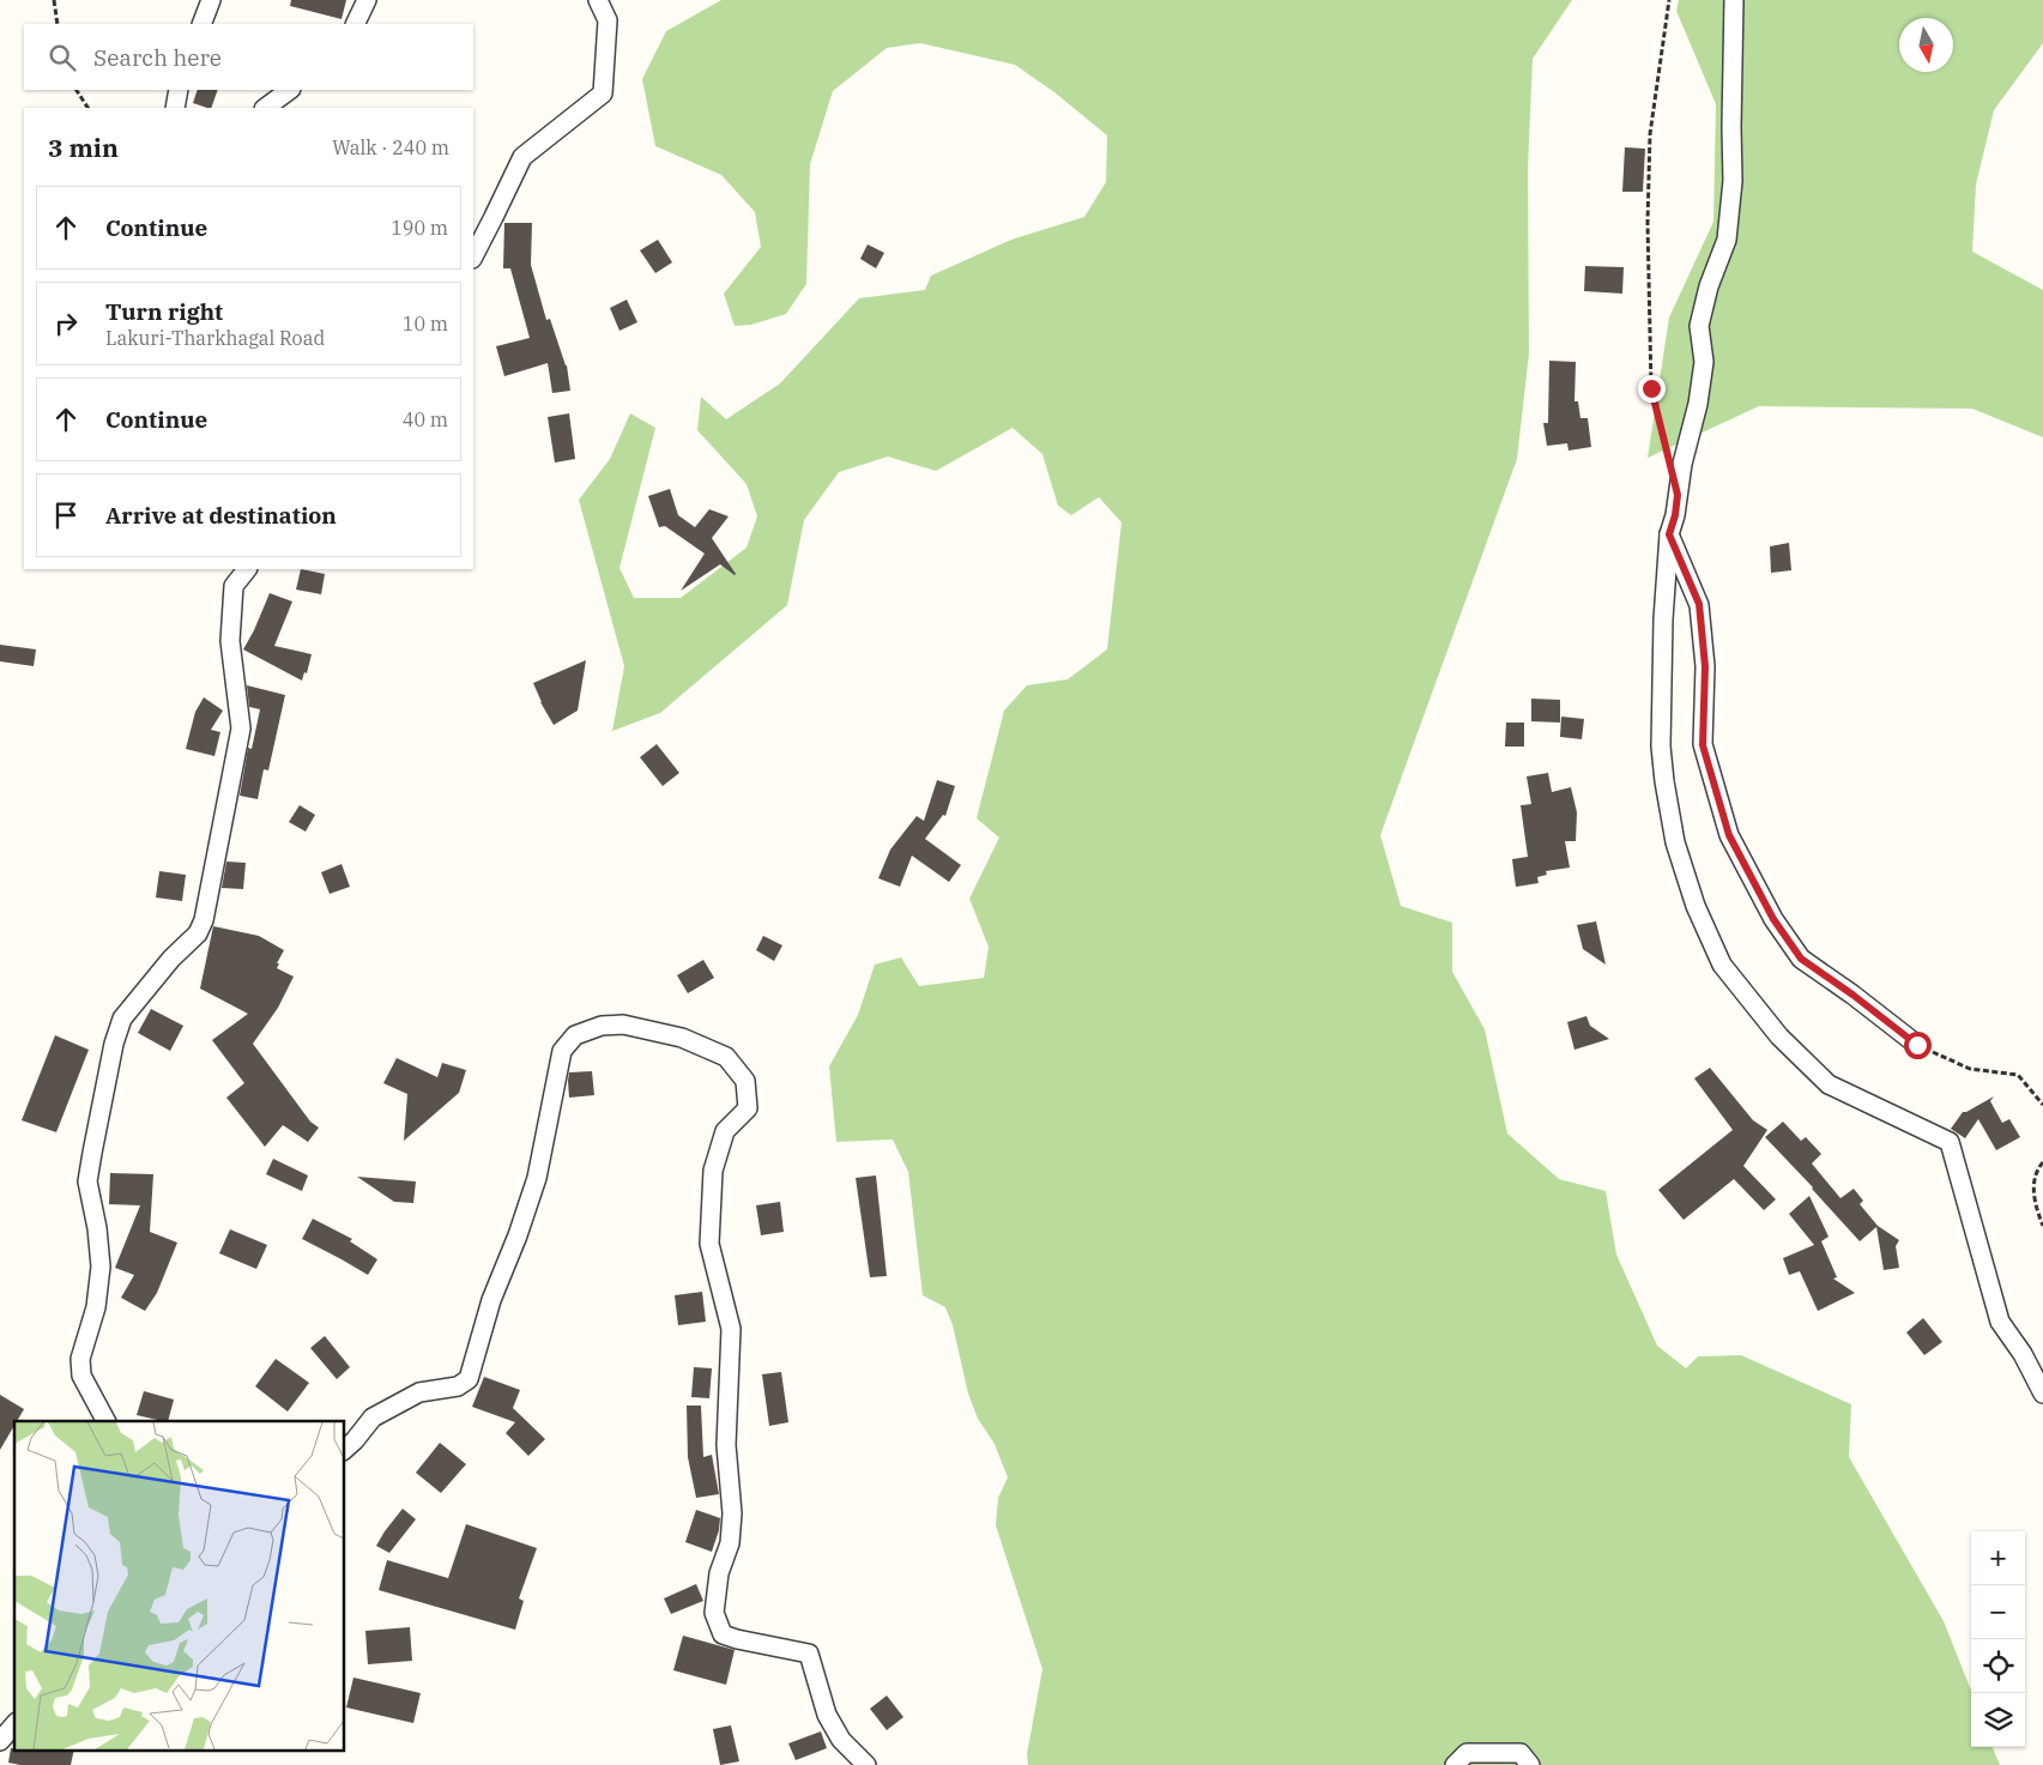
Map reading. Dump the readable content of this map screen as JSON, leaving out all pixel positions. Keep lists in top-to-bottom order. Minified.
{"north":"bottom","page":{"search":"Search here","heading":["3 min","Walk · 240 m"],"list":[["Continue","190 m"],["Turn right","Lakuri-Tharkhagal Road","10 m"],["Continue","40 m"],"Arrive at destination"],"map_buttons":["+","−"]}}
